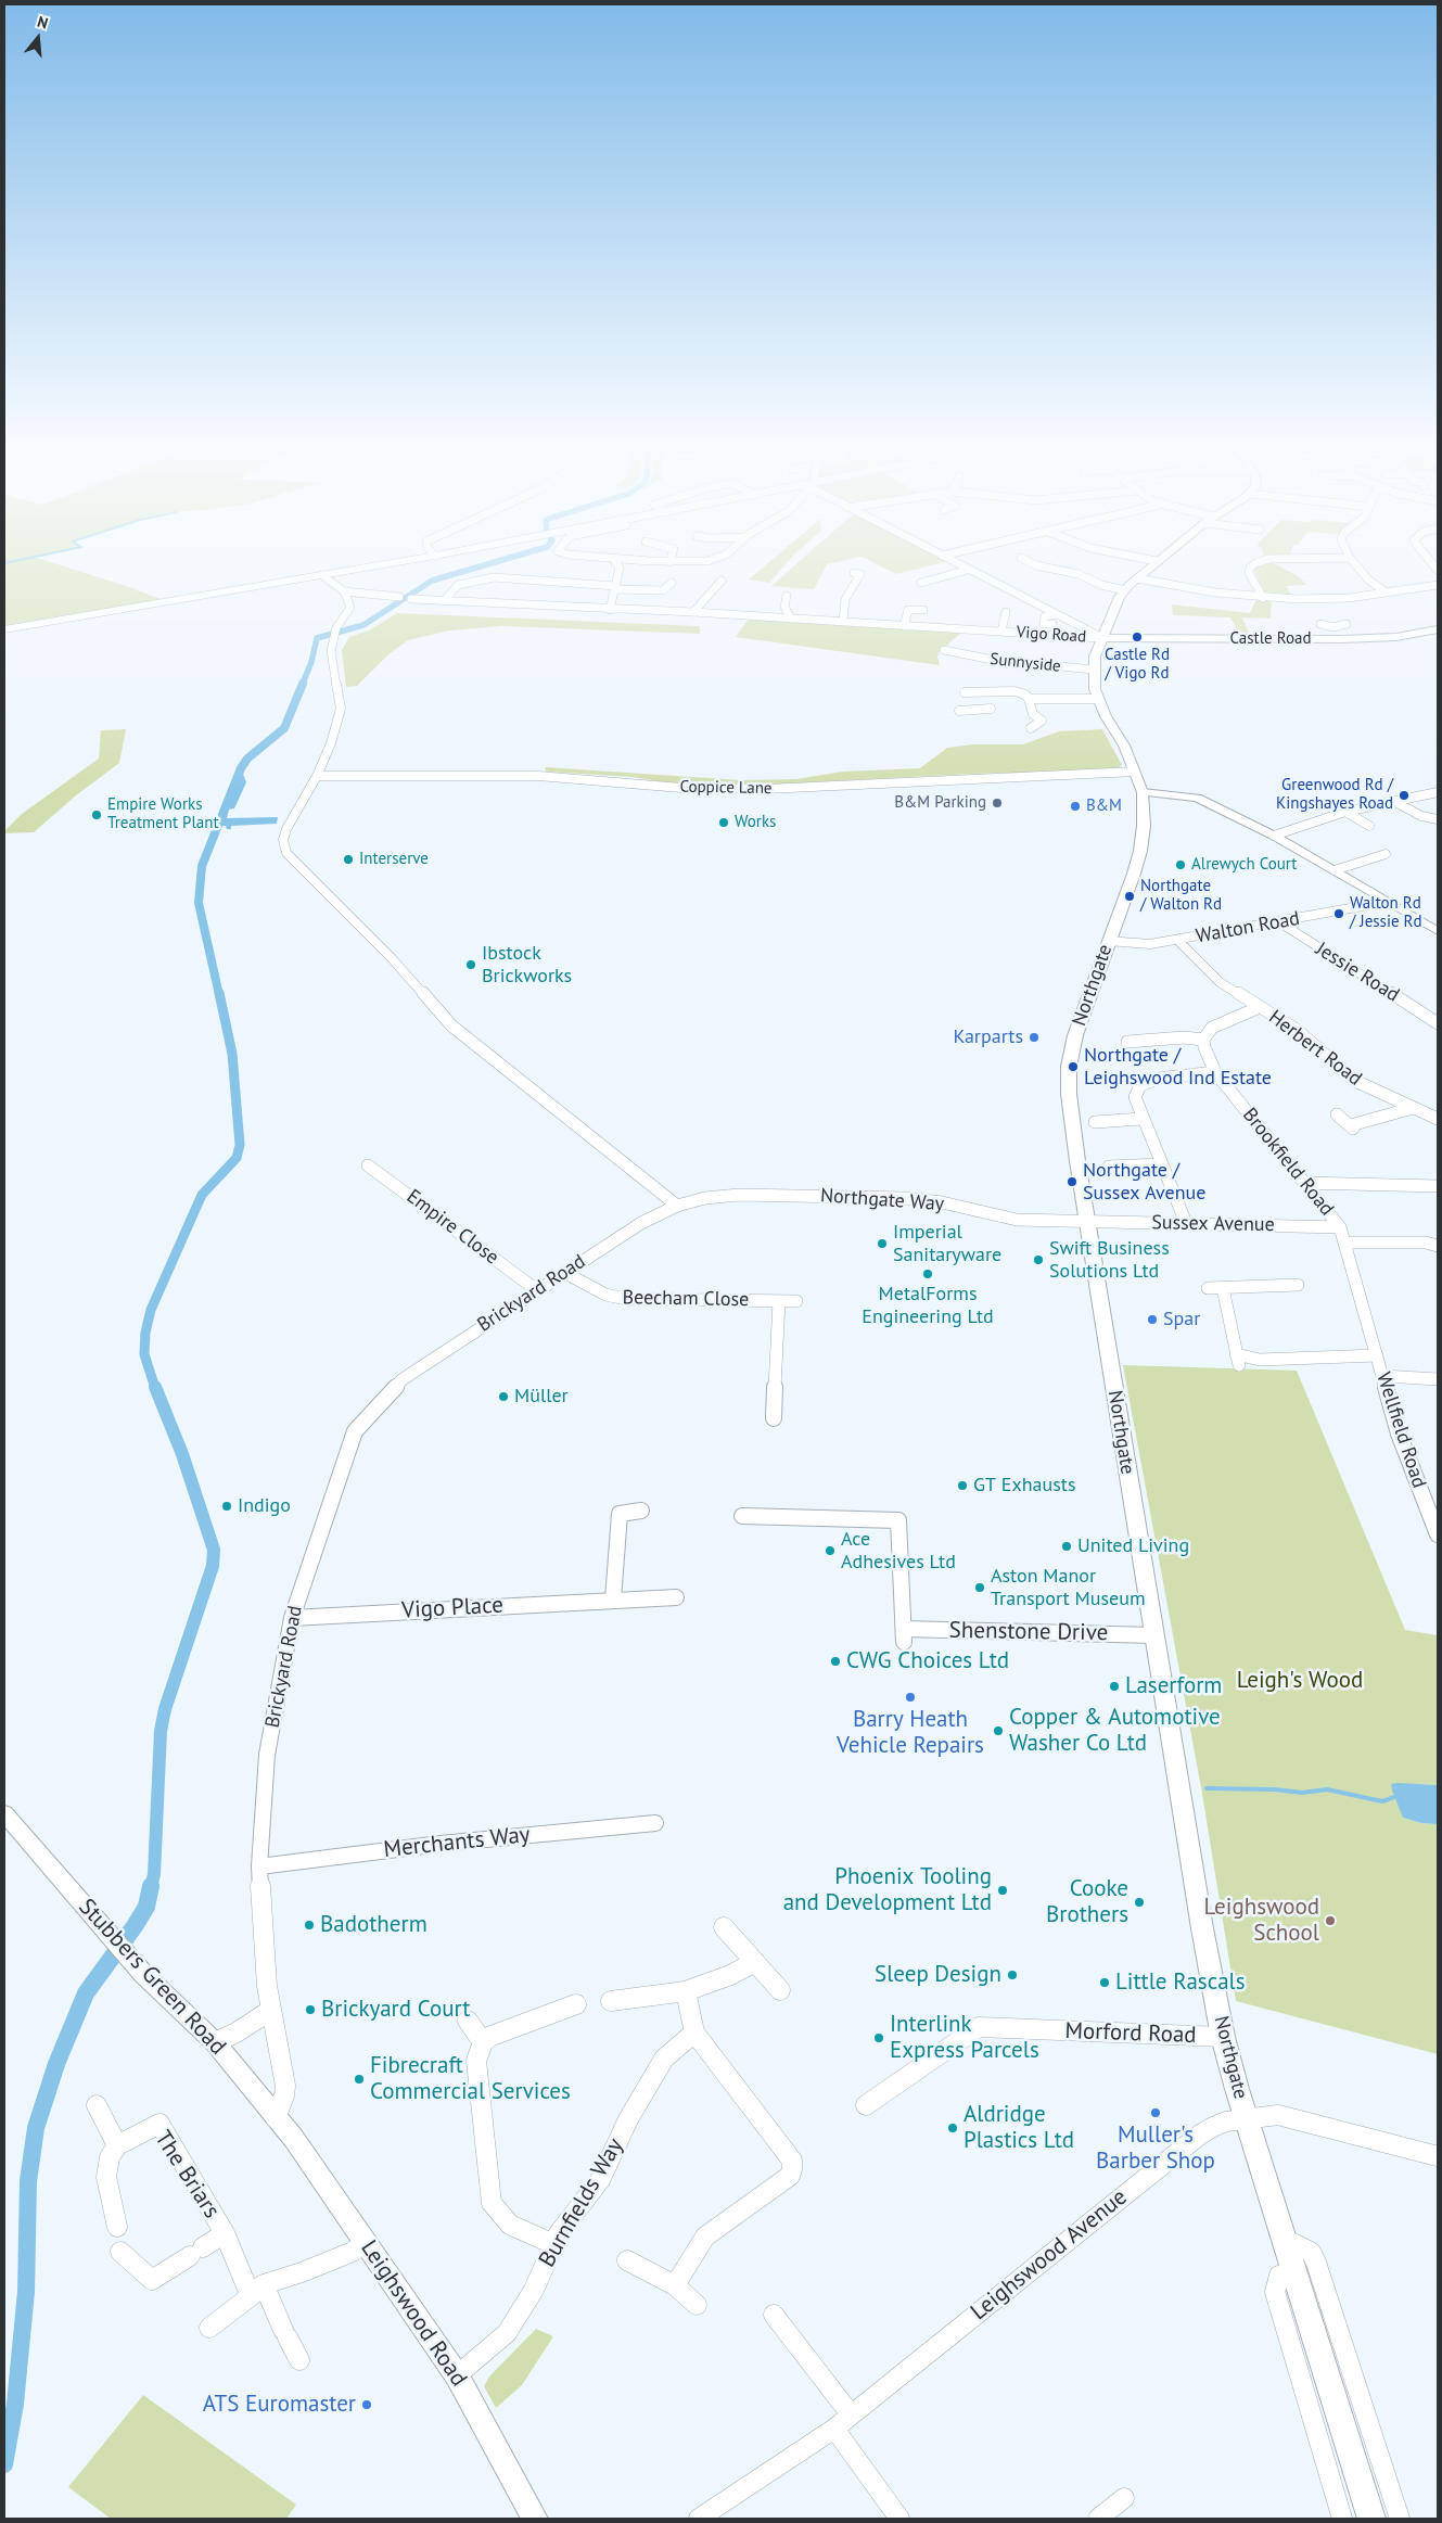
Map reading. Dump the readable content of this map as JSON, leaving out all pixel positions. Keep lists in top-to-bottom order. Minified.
{"streets":{"main road":["Northgate"],"street":["Vigo Road","Castle Road","Sunnyside","Coppice Lane","Walton Road","Jessie Road","Herbert Road","Brookfield Road","Northgate Way","Sussex Avenue","Empire Close","Brickyard Road","Beecham Close","Wellfield Road","Vigo Place","Shenstone Drive","Merchants Way","Stubbers Green Road","Morford Road","The Briars","Burnfields Way","Leighswood Avenue","Leighswood Road"]},"crossings":[["Vigo Road","Castle Road"],["Vigo Road","Northgate"],["Castle Road","Northgate"],["Sunnyside","Northgate"],["Coppice Lane","Northgate"],["Walton Road","Jessie Road"],["Walton Road","Northgate"],["Walton Road","Herbert Road"],["Northgate","Northgate Way"],["Northgate","Sussex Avenue"],["Northgate","Shenstone Drive"],["Northgate","Morford Road"],["Northgate","Leighswood Avenue"],["Brookfield Road","Sussex Avenue"],["Brookfield Road","Wellfield Road"],["Northgate Way","Sussex Avenue"],["Northgate Way","Brickyard Road"],["Empire Close","Brickyard Road"],["Brickyard Road","Beecham Close"],["Brickyard Road","Vigo Place"],["Brickyard Road","Merchants Way"],["Brickyard Road","Stubbers Green Road"],["Brickyard Road","Leighswood Road"],["Stubbers Green Road","Leighswood Road"],["Burnfields Way","Leighswood Road"]],"parks":["Leigh's Wood"],"places":["Castle Rd / Vigo Rd","Greenwood Rd / Kingshayes Road","B&M Parking","B&M","Empire Works Treatment Plant","Works","Interserve","Alrewych Court","Northgate / Walton Rd","Walton Rd / Jessie Rd","Ibstock Brickworks","Karparts","Northgate / Leighswood Ind Estate","Northgate / Sussex Avenue","Imperial Sanitaryware","Swift Business Solutions Ltd","MetalForms Engineering Ltd","Spar","Müller","GT Exhausts","Indigo","United Living","Ace Adhesives Ltd","Aston Manor Transport Museum","CWG Choices Ltd","Laserform","Barry Heath Vehicle Repairs","Copper & Automotive Washer Co Ltd","Phoenix Tooling and Development Ltd","Cooke Brothers","Leighswood School","Badotherm","Sleep Design","Little Rascals","Brickyard Court","Interlink Express Parcels","Fibrecraft Commercial Services","Muller's Barber Shop","Aldridge Plastics Ltd","ATS Euromaster"],"north":"top"}
